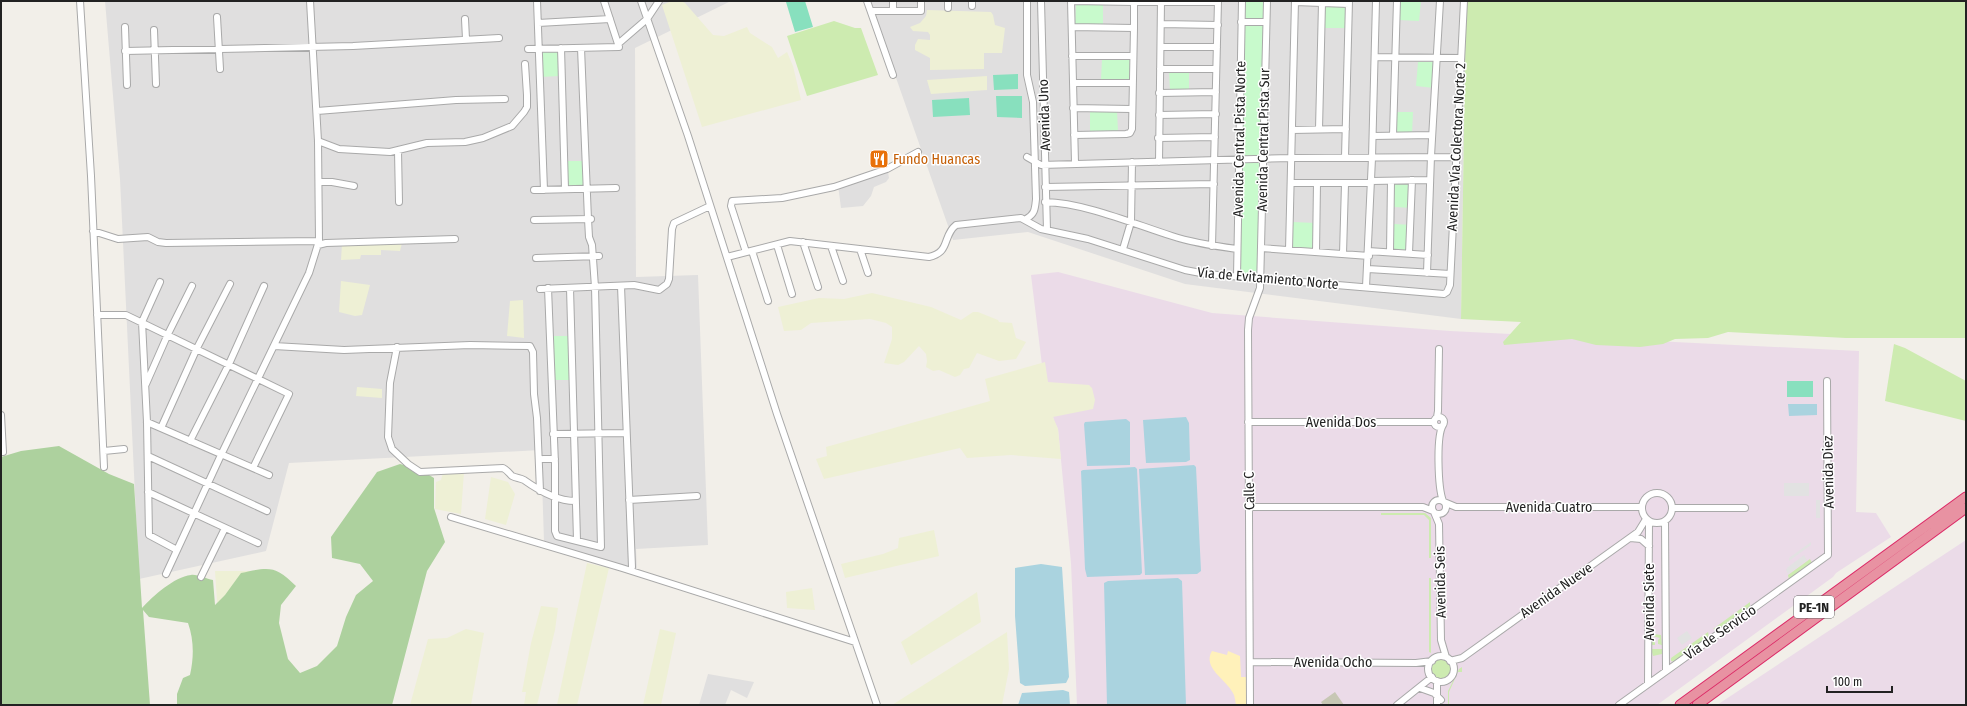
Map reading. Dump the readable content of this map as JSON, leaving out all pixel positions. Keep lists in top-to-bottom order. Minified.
{"streets":{"highway":["PE-1N"],"street":["Avenida Uno","Avenida Central Pista Norte","Avenida Central Pista Sur","Avenida Vía Colectora Norte 2","Vía de Evitamiento Norte","Avenida Dos","Avenida Diez","Calle C","Avenida Cuatro","Avenida Seis","Avenida Nueve","Avenida Siete","Vía de Servicio","Avenida Ocho"]},"crossings":[["Avenida Uno","Vía de Evitamiento Norte"],["Avenida Central Pista Norte","Vía de Evitamiento Norte"],["Avenida Central Pista Sur","Vía de Evitamiento Norte"],["Avenida Central Pista Sur","Calle C"],["Avenida Vía Colectora Norte 2","Vía de Evitamiento Norte"],["Vía de Evitamiento Norte","Calle C"],["Avenida Dos","Calle C"],["Avenida Diez","Vía de Servicio"],["Calle C","Avenida Ocho"],["Avenida Cuatro","Avenida Nueve"],["Avenida Cuatro","Avenida Siete"],["Avenida Seis","Avenida Nueve"],["Avenida Seis","Avenida Ocho"],["Avenida Nueve","Avenida Siete"],["Avenida Nueve","Avenida Ocho"],["Avenida Siete","Vía de Servicio"]],"places":{"restaurant":["Fundo Huancas"]},"scale_bar":"100 m"}
